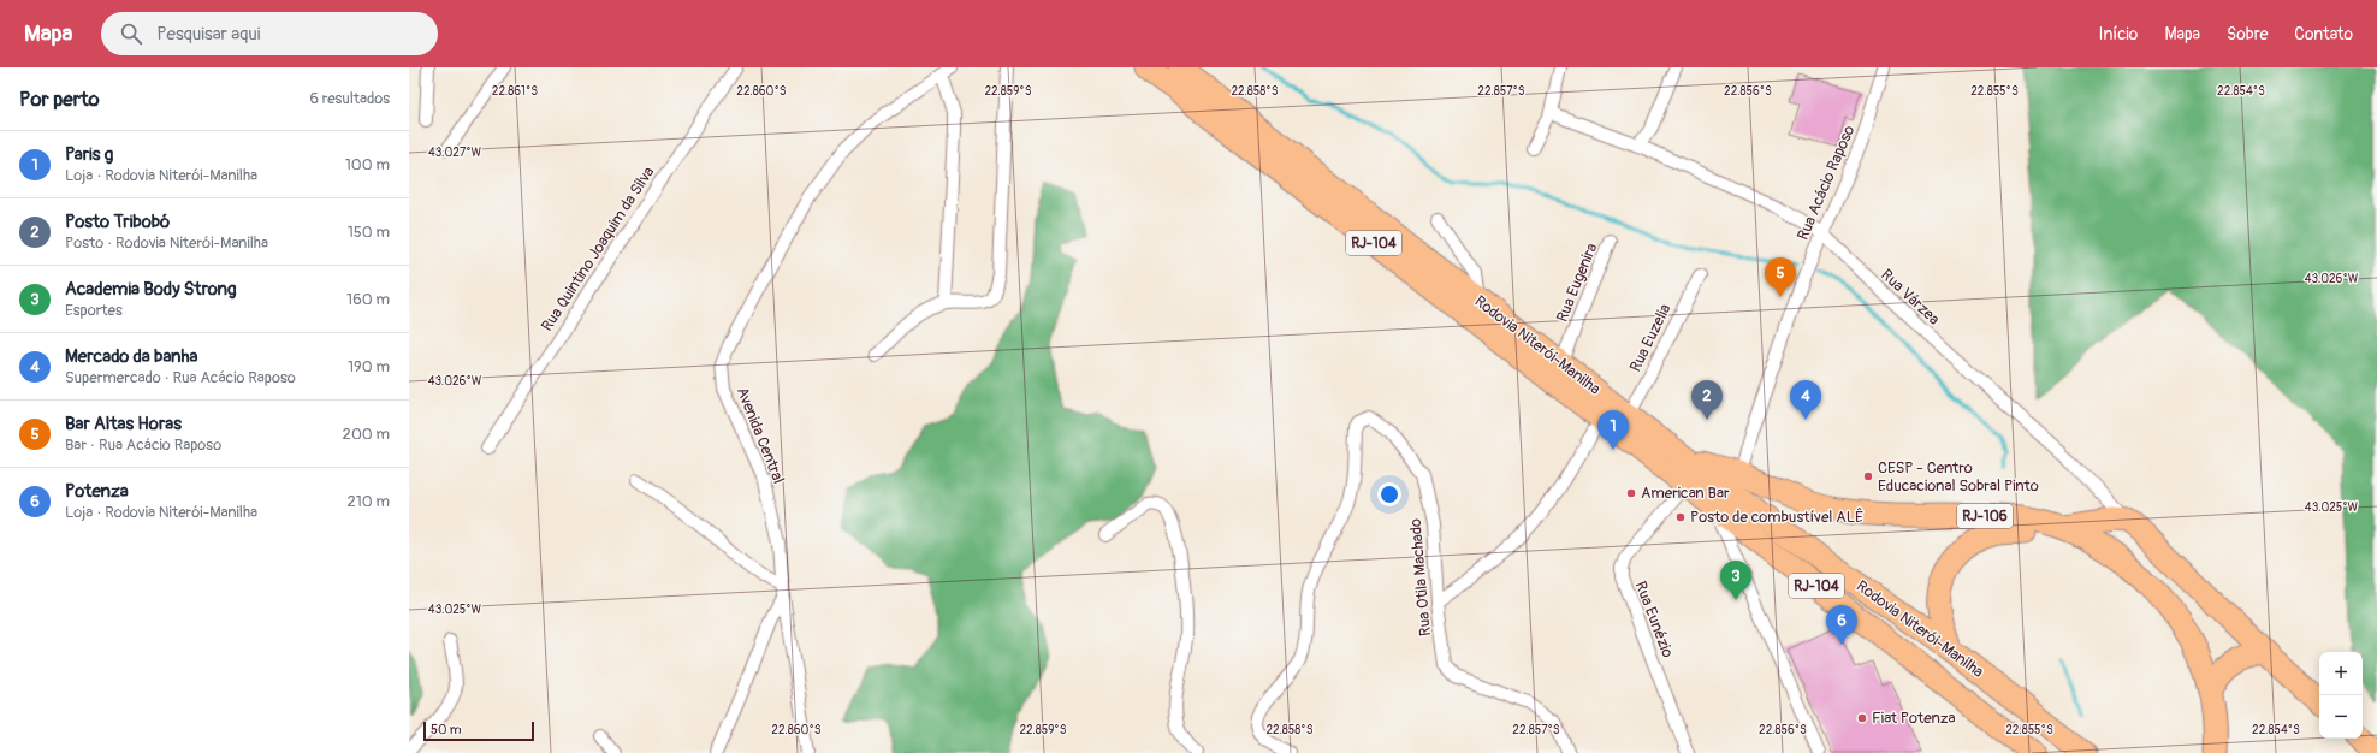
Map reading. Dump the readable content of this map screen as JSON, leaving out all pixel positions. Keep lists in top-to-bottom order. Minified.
{"streets":{"highway":["RJ-104","Rodovia Niterói-Manilha","RJ-106"],"street":["Rua Acácio Raposo","Rua Quintino Joaquim da Silva","Rua Eugenira","Rua Várzea","Rua Euzelia","Avenida Central","Rua Otila Machado","Rua Eunézio"]},"crossings":[["Rua Acácio Raposo","Rua Várzea"],["Rua Acácio Raposo","RJ-106"],["Rua Eugenira","Rodovia Niterói-Manilha"],["Rua Euzelia","Rodovia Niterói-Manilha"],["Rodovia Niterói-Manilha","RJ-106"],["Rodovia Niterói-Manilha","Rua Eunézio"]],"places":["CESP - Centro Educacional Sobral Pinto","American Bar","Posto de combustível ALÊ","Fiat Potenza"],"scale_bar":"50 m","page":{"header":"Mapa","search":"Pesquisar aqui","nav":["Início","Mapa","Sobre","Contato"],"heading":["Por perto","6 resultados"],"list":[{"mark":"1","name":"Paris g","note":"Loja · Rodovia Niterói-Manilha","value":"100 m"},{"mark":"2","name":"Posto Tribobó","note":"Posto · Rodovia Niterói-Manilha","value":"150 m"},{"mark":"3","name":"Academia Body Strong","note":"Esportes","value":"160 m"},{"mark":"4","name":"Mercado da banha","note":"Supermercado · Rua Acácio Raposo","value":"190 m"},{"mark":"5","name":"Bar Altas Horas","note":"Bar · Rua Acácio Raposo","value":"200 m"},{"mark":"6","name":"Potenza","note":"Loja · Rodovia Niterói-Manilha","value":"210 m"}],"pins":["5","2","4","1","3","6"],"map_buttons":["+","−"],"scale":"50 m"},"coordinates":["22.855°S","22.854°S","22.861°S","22.860°S","22.859°S","22.858°S","22.857°S","22.856°S","43.027°W","43.026°W","43.025°W"]}
